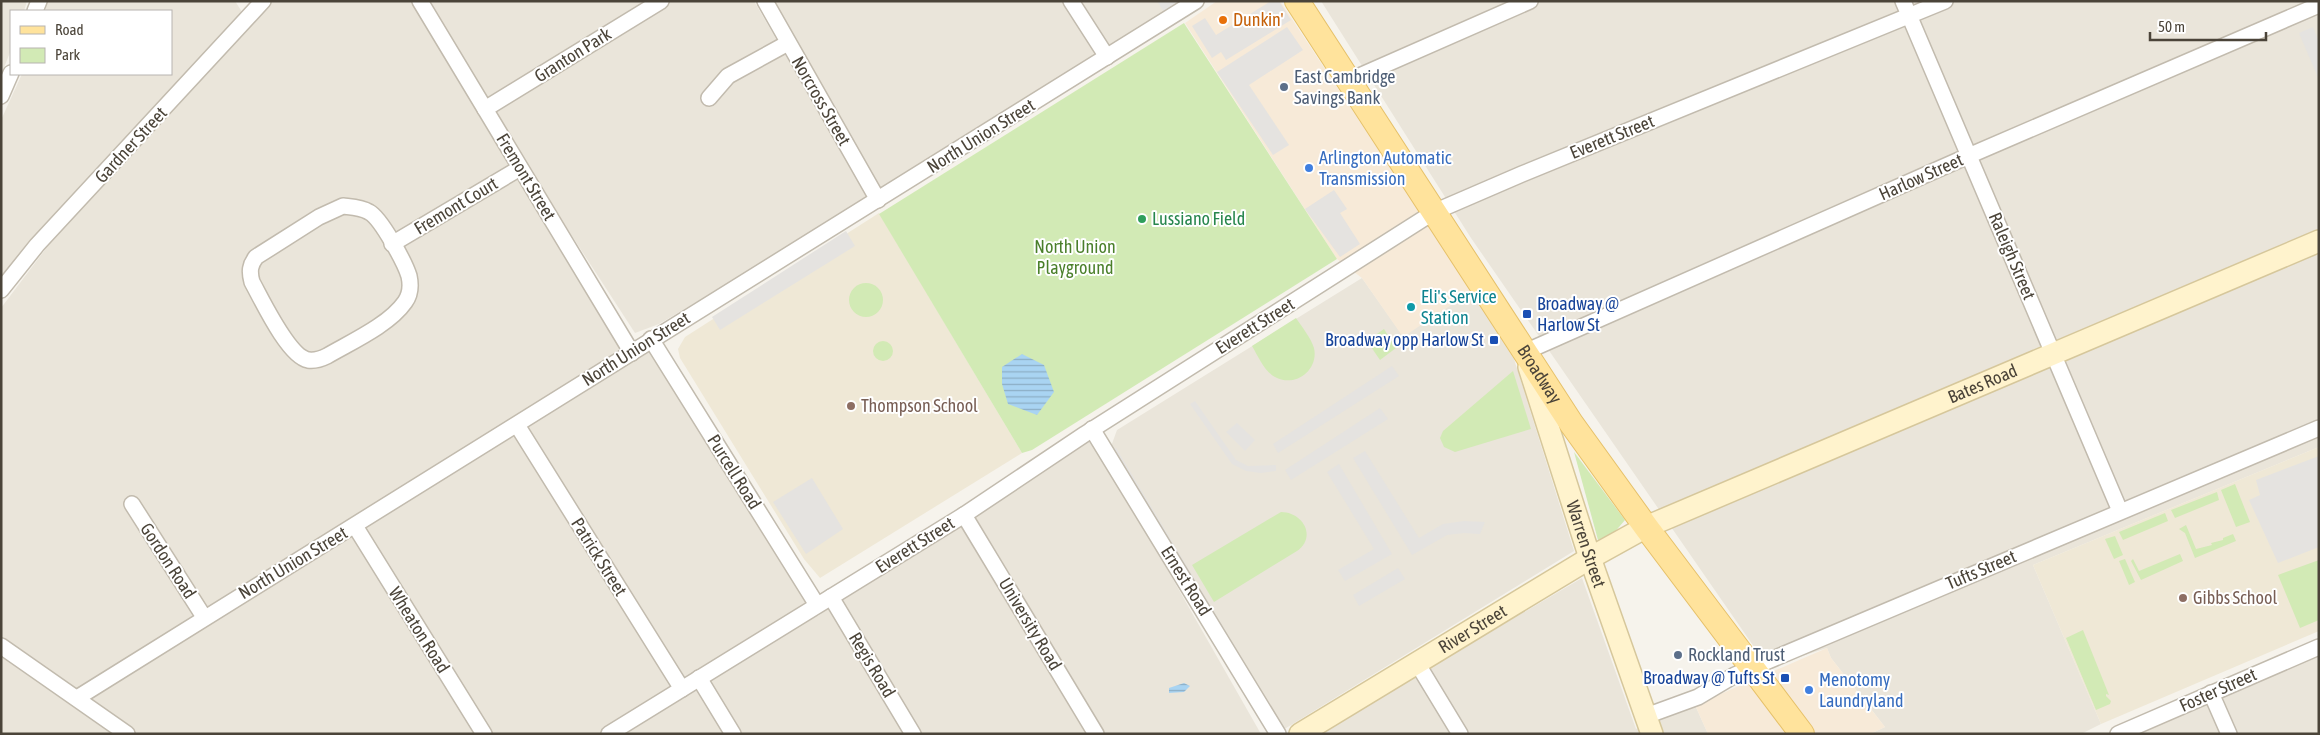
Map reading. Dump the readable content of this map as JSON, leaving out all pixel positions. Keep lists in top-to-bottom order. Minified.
{"streets":{"main road":["Broadway"],"street":["Granton Park","Norcross Street","North Union Street","Everett Street","Gardner Street","Fremont Street","Harlow Street","Fremont Court","Raleigh Street","Bates Road","Purcell Road","Warren Street","Patrick Street","Gordon Road","Tufts Street","Ernest Road","University Road","Wheaton Road","River Street","Regis Road","Foster Street"]},"crossings":[["Granton Park","Fremont Street"],["Norcross Street","North Union Street"],["North Union Street","Fremont Street"],["North Union Street","Purcell Road"],["North Union Street","Patrick Street"],["North Union Street","Gordon Road"],["North Union Street","Wheaton Road"],["Everett Street","Raleigh Street"],["Everett Street","Broadway"],["Everett Street","Purcell Road"],["Everett Street","Patrick Street"],["Everett Street","Ernest Road"],["Everett Street","University Road"],["Everett Street","Regis Road"],["Fremont Street","Fremont Court"],["Harlow Street","Raleigh Street"],["Harlow Street","Broadway"],["Harlow Street","Warren Street"],["Raleigh Street","Bates Road"],["Raleigh Street","Tufts Street"],["Broadway","Bates Road"],["Broadway","Warren Street"],["Broadway","Tufts Street"],["Broadway","River Street"],["Bates Road","River Street"],["Warren Street","Tufts Street"],["Warren Street","River Street"]],"parks":["North Union Playground"],"places":{"other":["Dunkin'","East Cambridge Savings Bank","Arlington Automatic Transmission","Lussiano Field","Eli's Service Station","Thompson School","Gibbs School","Rockland Trust","Menotomy Laundryland"],"transit":["Broadway @ Harlow St","Broadway opp Harlow St","Broadway @ Tufts St"]},"legend":["Road","Park"],"scale_bar":"50 m"}
